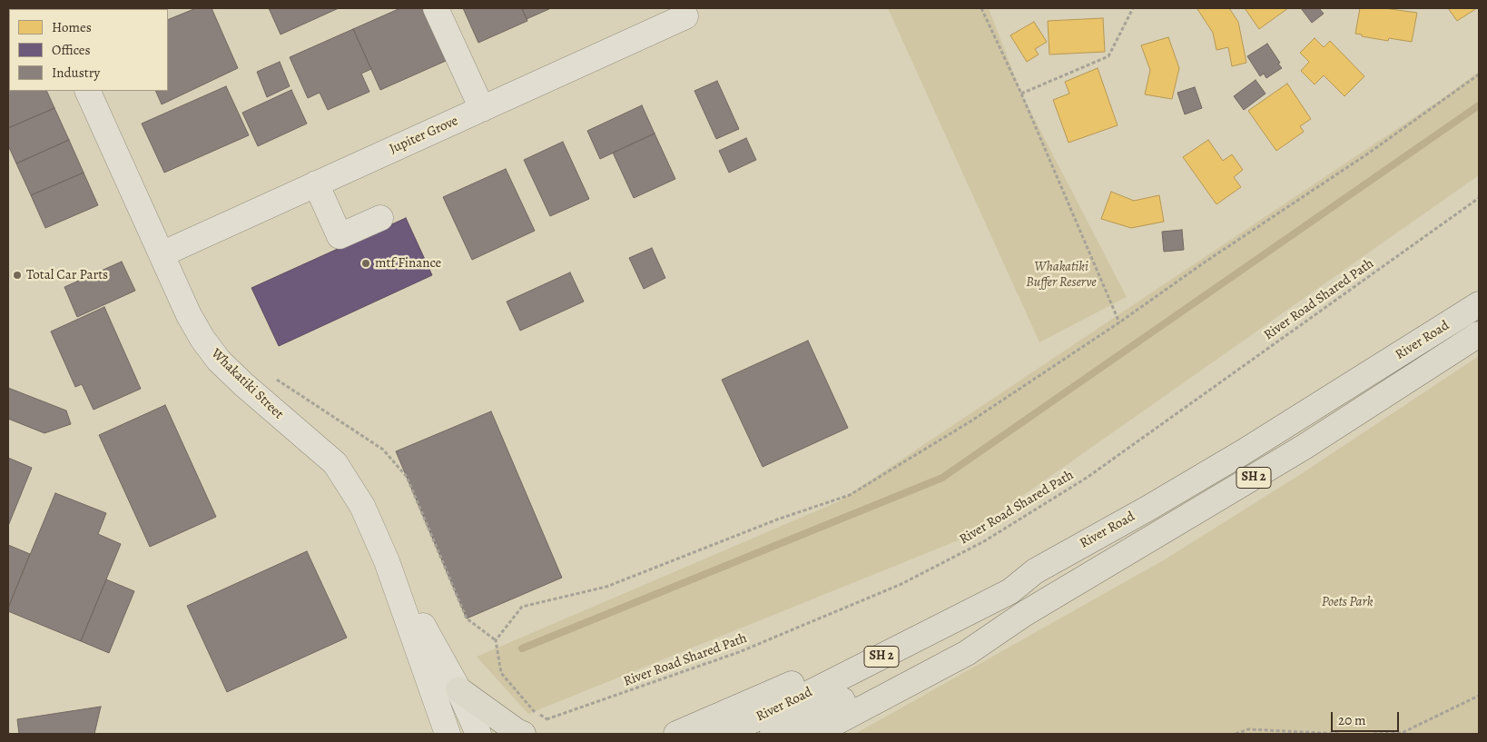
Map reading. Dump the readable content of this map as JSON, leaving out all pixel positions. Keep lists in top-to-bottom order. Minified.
{"streets":{"highway":["River Road","SH 2"],"street":["Jupiter Grove","Whakatiki Street"],"path":["River Road Shared Path"]},"crossings":[["Jupiter Grove","Whakatiki Street"]],"parks":["Whakatiki Buffer Reserve","Poets Park"],"places":["mtf Finance","Total Car Parts"],"legend":["Homes","Offices","Industry"],"scale_bar":"20 m"}
